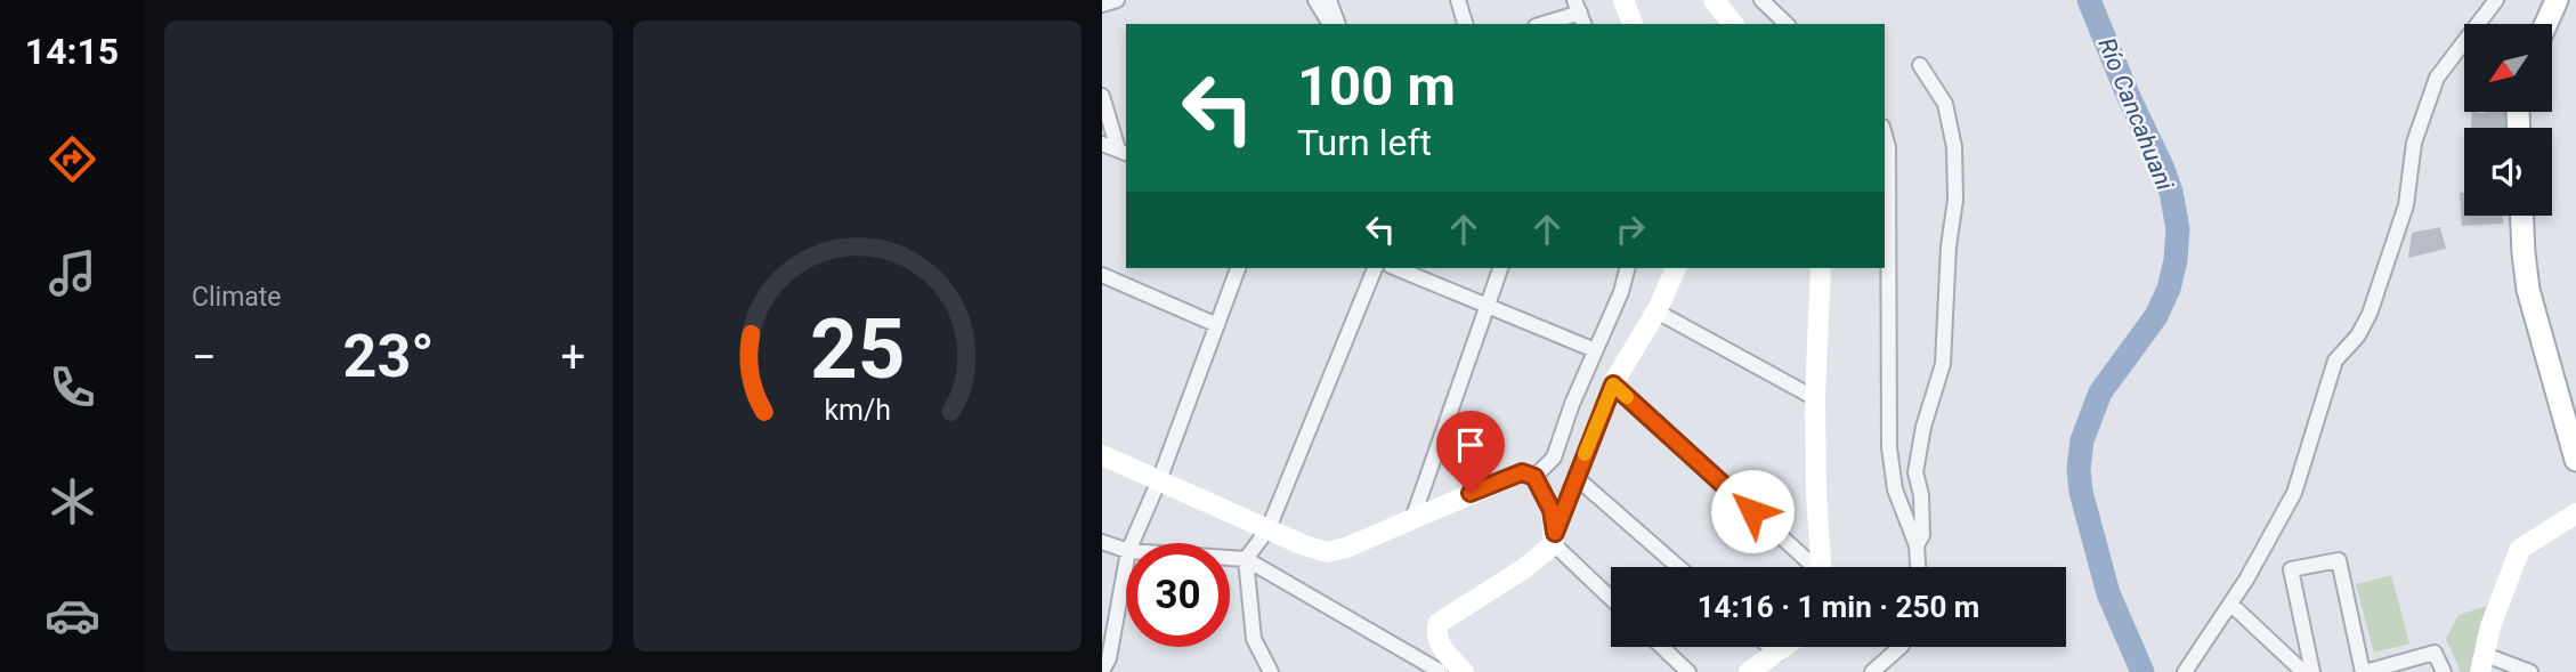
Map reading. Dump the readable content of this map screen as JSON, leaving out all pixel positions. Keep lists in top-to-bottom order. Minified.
{"water":["Río Cancahuani"],"north":"bottom left","page":{"tabs":"14:15","tile":"Climate","turn":["100 m","Turn left"],"heat":["−","23°","+"],"limit":"30","trip":"14:16 · 1 min · 250 m","gauge":["25","km/h"]}}
